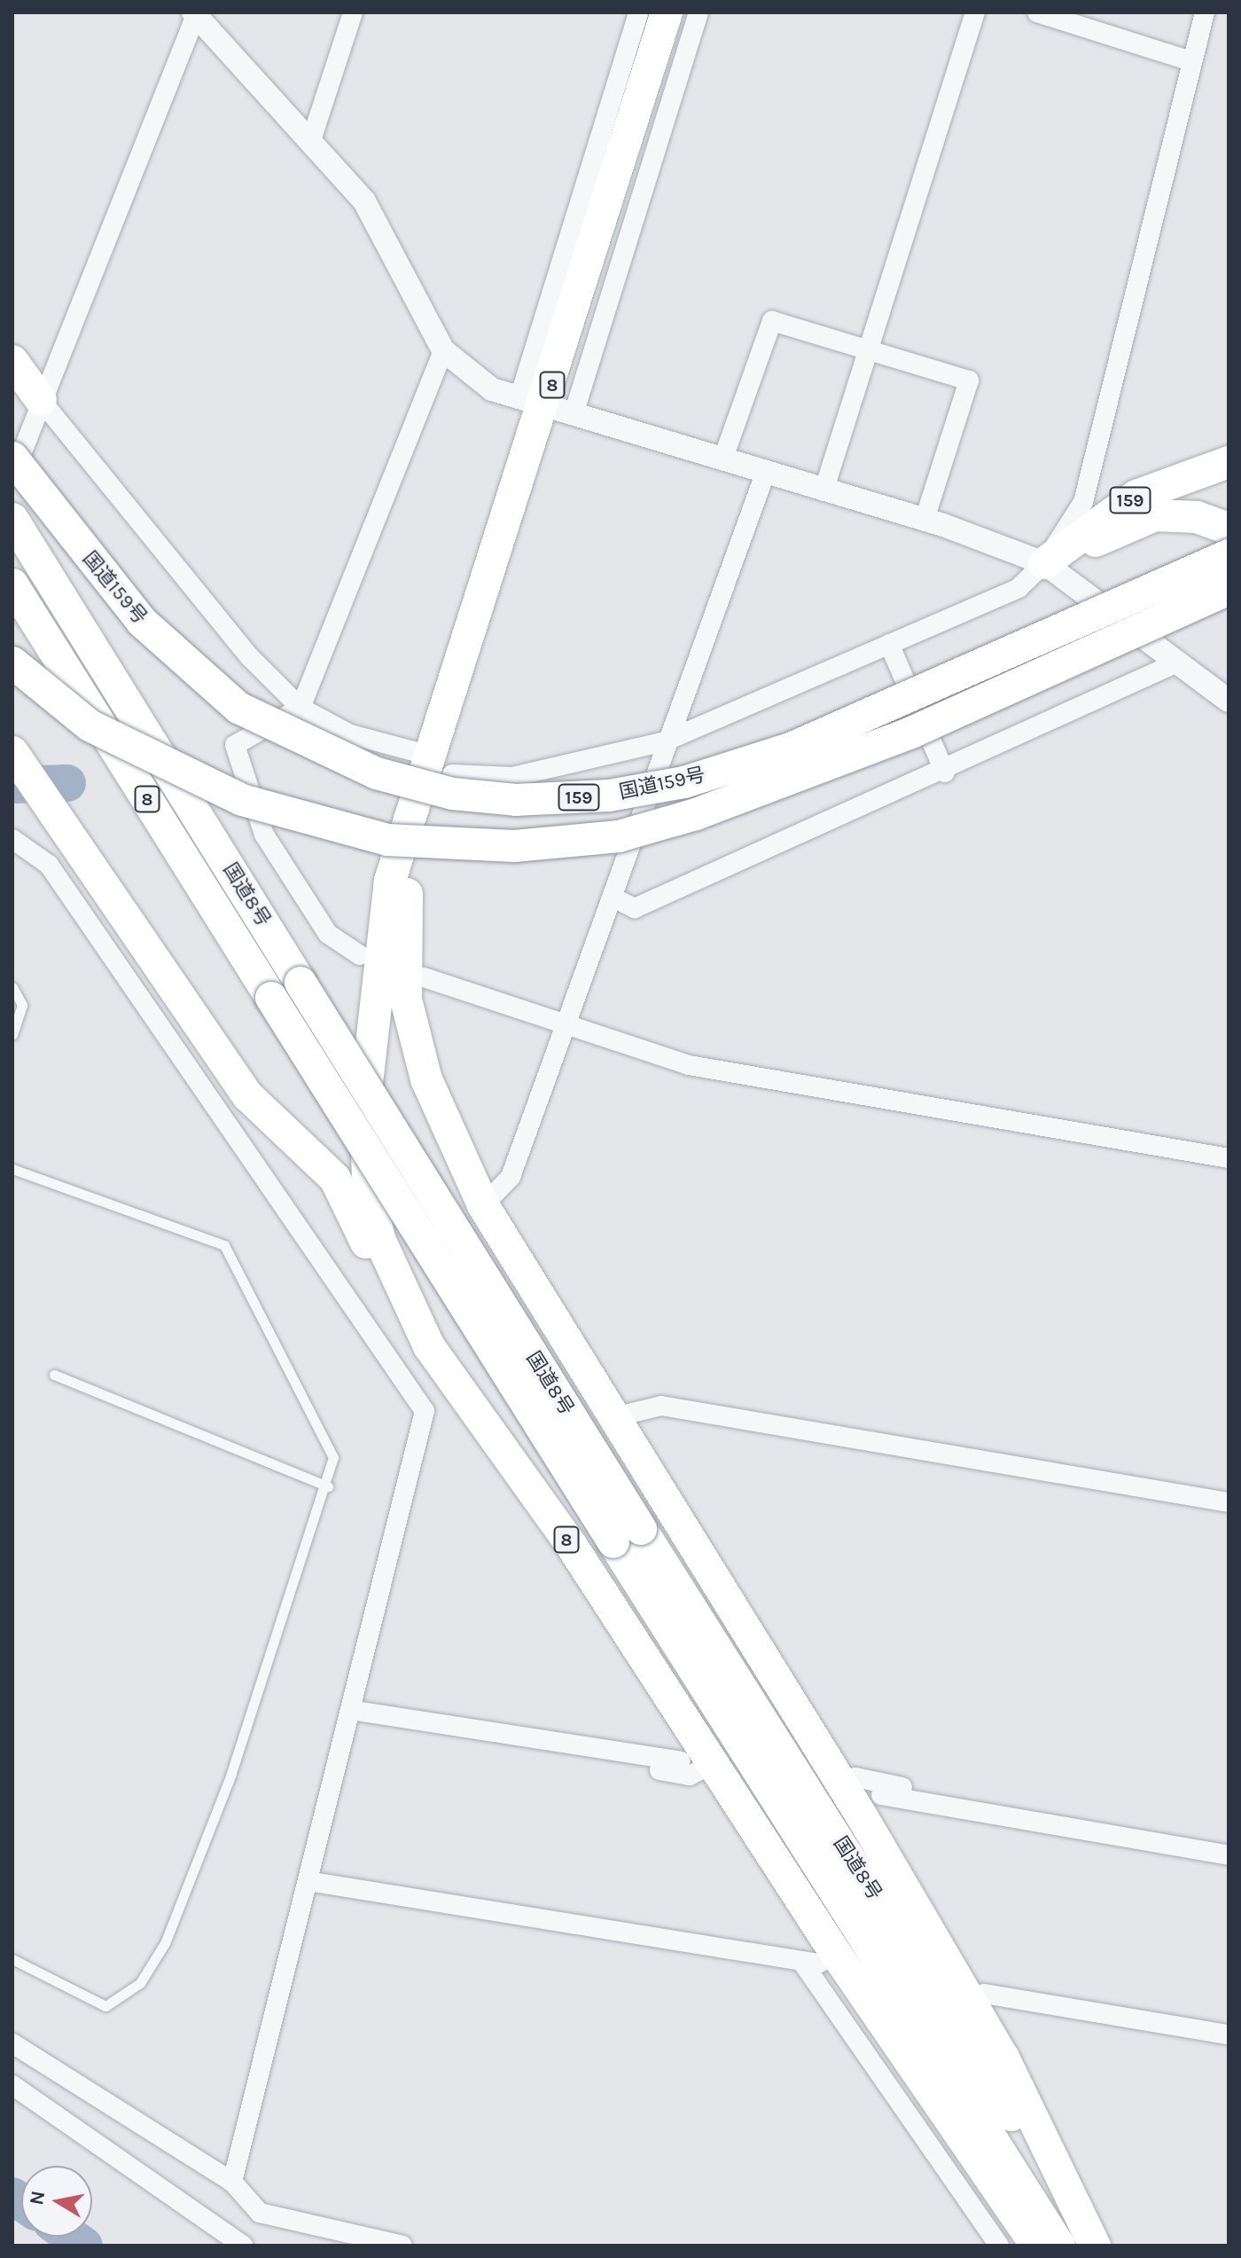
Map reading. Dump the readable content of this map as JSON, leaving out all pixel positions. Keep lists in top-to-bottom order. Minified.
{"streets":{"highway":["8","159","国道159号","国道8号"]},"crossings":[["8","国道8号"]],"north":"left"}
